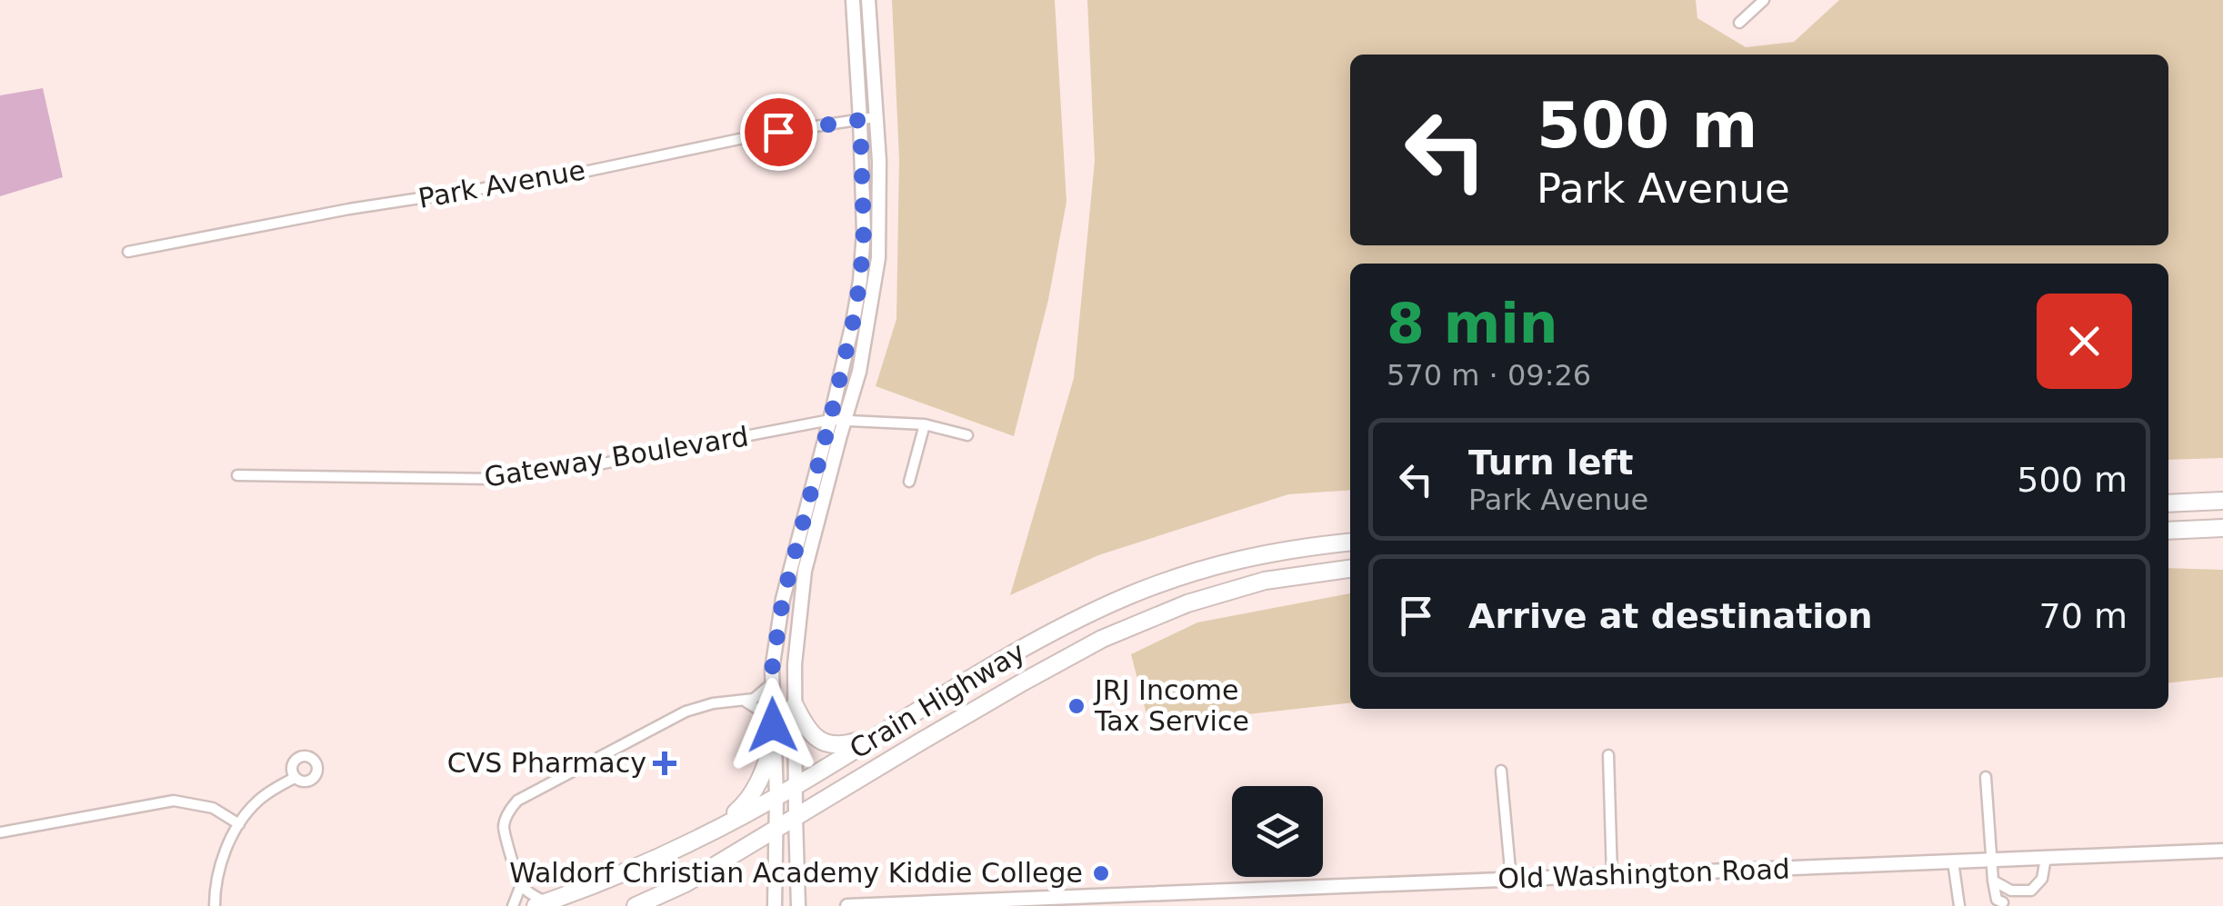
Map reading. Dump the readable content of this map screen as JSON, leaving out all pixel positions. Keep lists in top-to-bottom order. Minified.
{"streets":{"highway":["Crain Highway"],"main road":["Old Washington Road"],"street":["Park Avenue","Gateway Boulevard"]},"places":{"other":["JRJ Income Tax Service","Waldorf Christian Academy Kiddie College"],"health":["CVS Pharmacy"]},"page":{"turn":["500 m","Park Avenue"],"heading":["8 min","570 m · 09:26"],"list":[{"name":"Turn left","note":"Park Avenue","value":"500 m"},{"name":"Arrive at destination","value":"70 m"}]}}
